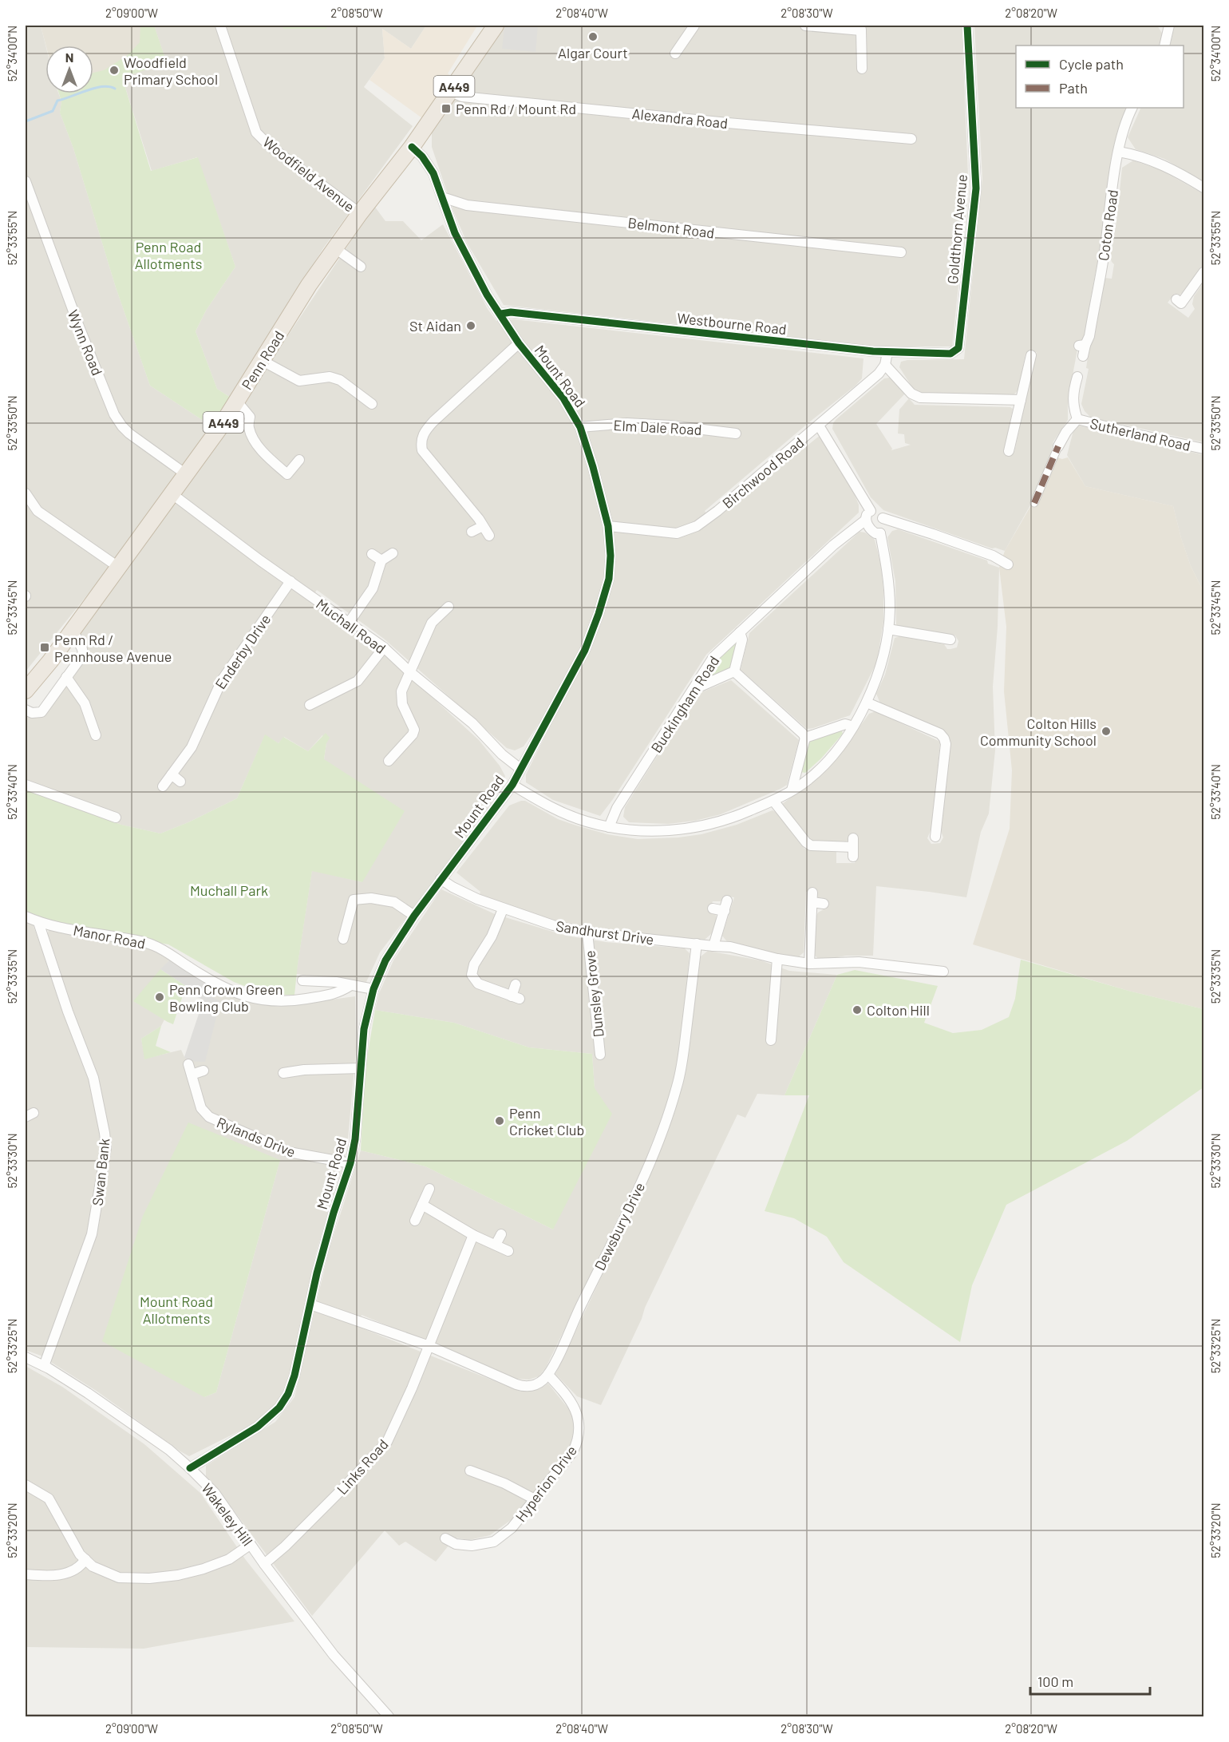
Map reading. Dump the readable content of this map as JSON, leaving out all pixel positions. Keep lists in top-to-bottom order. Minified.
{"streets":{"highway":["A449","Penn Road"],"street":["Alexandra Road","Woodfield Avenue","Coton Road","Belmont Road","Goldthorn Avenue","Westbourne Road","Wynn Road","Mount Road","Elm Dale Road","Sutherland Road","Birchwood Road","Muchall Road","Enderby Drive","Buckingham Road","Sandhurst Drive","Manor Road","Dunsley Grove","Rylands Drive","Swan Bank","Dewsbury Drive","Links Road","Hyperion Drive","Wakeley Hill"]},"crossings":[["Alexandra Road","Penn Road"],["Woodfield Avenue","Penn Road"],["Belmont Road","Mount Road"],["Goldthorn Avenue","Westbourne Road"],["Westbourne Road","Mount Road"],["Wynn Road","Penn Road"],["Penn Road","Mount Road"],["Penn Road","Muchall Road"],["Mount Road","Elm Dale Road"],["Mount Road","Birchwood Road"],["Mount Road","Muchall Road"],["Mount Road","Sandhurst Drive"],["Mount Road","Rylands Drive"],["Mount Road","Wakeley Hill"],["Muchall Road","Enderby Drive"],["Sandhurst Drive","Dunsley Grove"],["Sandhurst Drive","Dewsbury Drive"],["Manor Road","Swan Bank"],["Swan Bank","Wakeley Hill"],["Dewsbury Drive","Hyperion Drive"],["Links Road","Wakeley Hill"]],"parks":["Penn Road Allotments","Muchall Park","Mount Road Allotments"],"places":{"other":["Algar Court","Woodfield Primary School","St Aidan","Colton Hills Community School","Penn Crown Green Bowling Club","Colton Hill","Penn Cricket Club"],"transit":["Penn Rd / Mount Rd","Penn Rd / Pennhouse Avenue"]},"legend":["Cycle path","Path"],"scale_bar":"100 m","north":"top","coordinates":["2°09'00\"W","2°08'50\"W","2°08'40\"W","2°08'30\"W","2°08'20\"W","52°34'00\"N","52°33'55\"N","52°33'50\"N","52°33'45\"N","52°33'40\"N","52°33'35\"N","52°33'30\"N","52°33'25\"N","52°33'20\"N"]}
